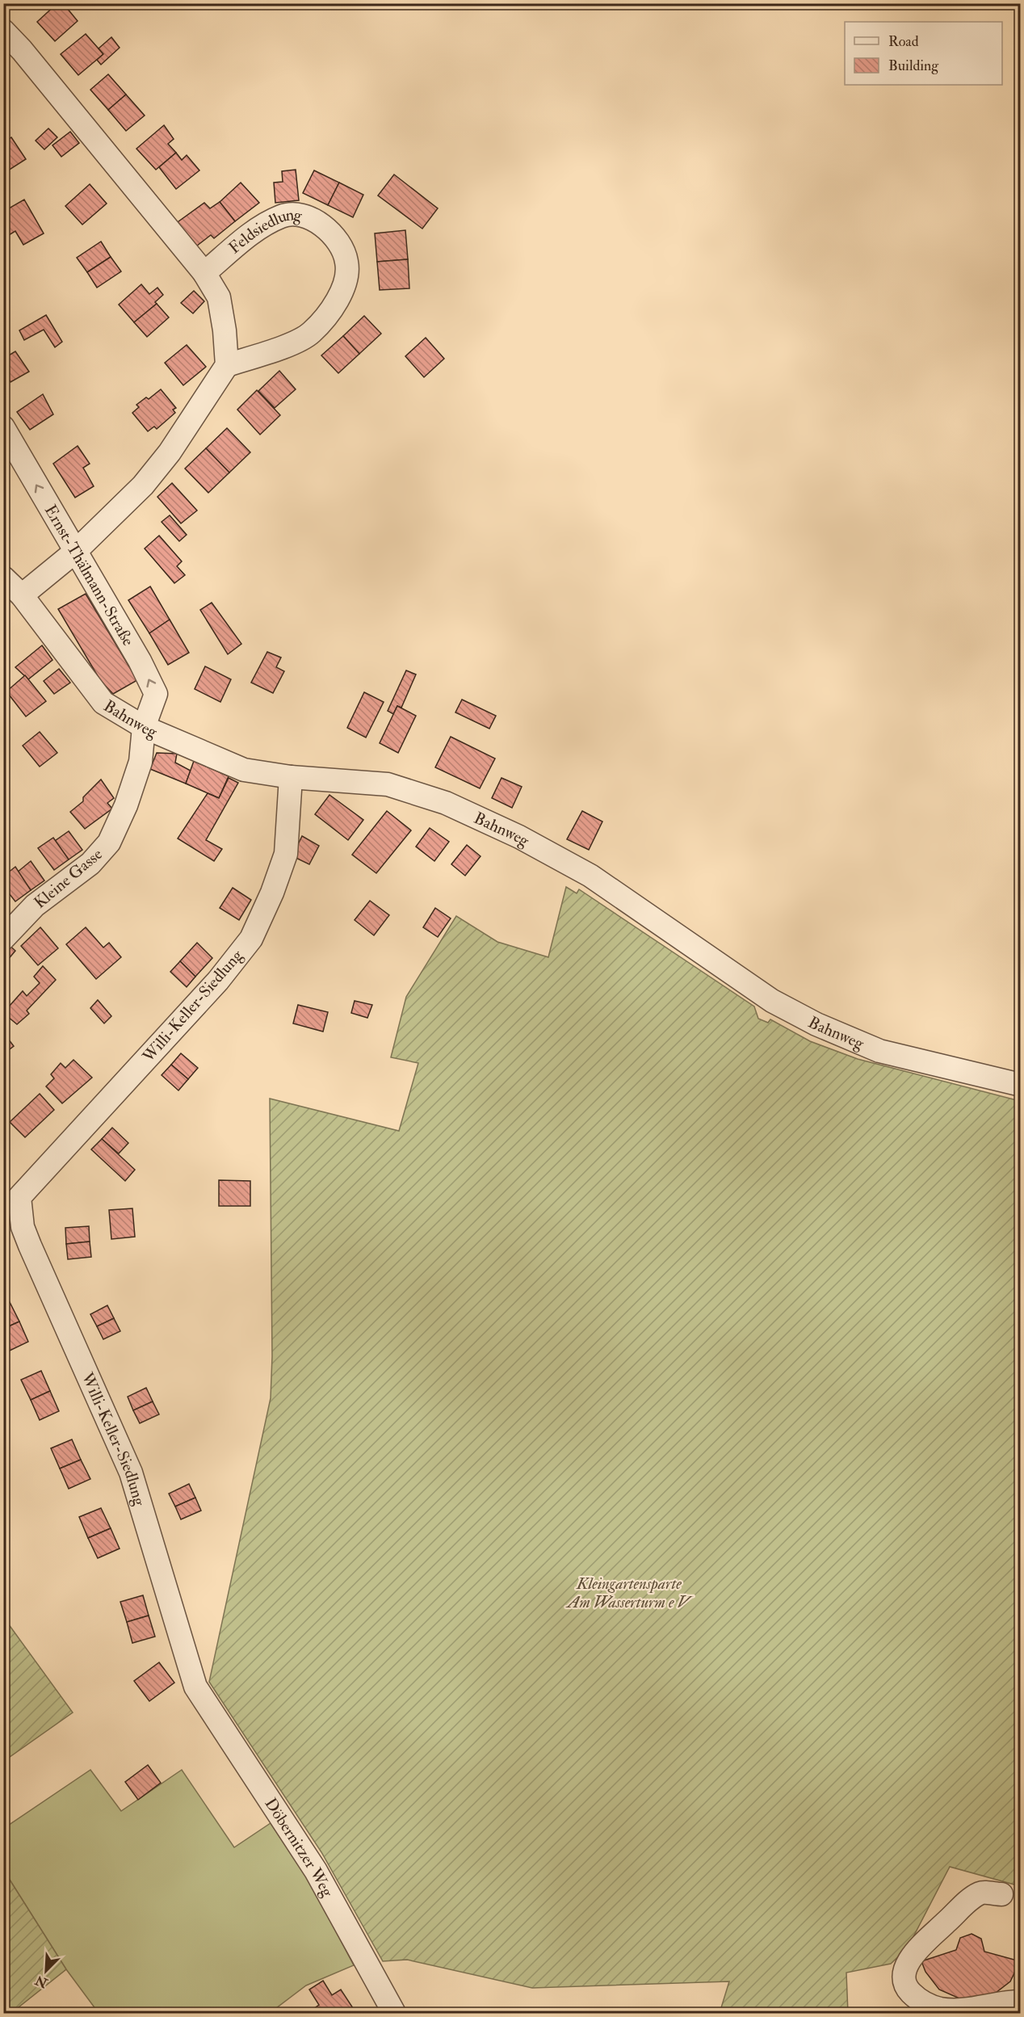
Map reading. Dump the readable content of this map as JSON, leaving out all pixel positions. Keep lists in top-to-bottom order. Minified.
{"streets":{"street":["Feldsiedlung","Ernst-Thälmann-Straße","Bahnweg","Kleine Gasse","Willi-Keller-Siedlung","Döbernitzer Weg"]},"crossings":[["Ernst-Thälmann-Straße","Bahnweg"],["Ernst-Thälmann-Straße","Kleine Gasse"],["Bahnweg","Kleine Gasse"],["Bahnweg","Willi-Keller-Siedlung"],["Willi-Keller-Siedlung","Döbernitzer Weg"]],"one_way":["Ernst-Thälmann-Straße"],"parks":["Kleingartensparte Am Wasserturm e V"],"legend":["Road","Building"],"north":"bottom left"}
